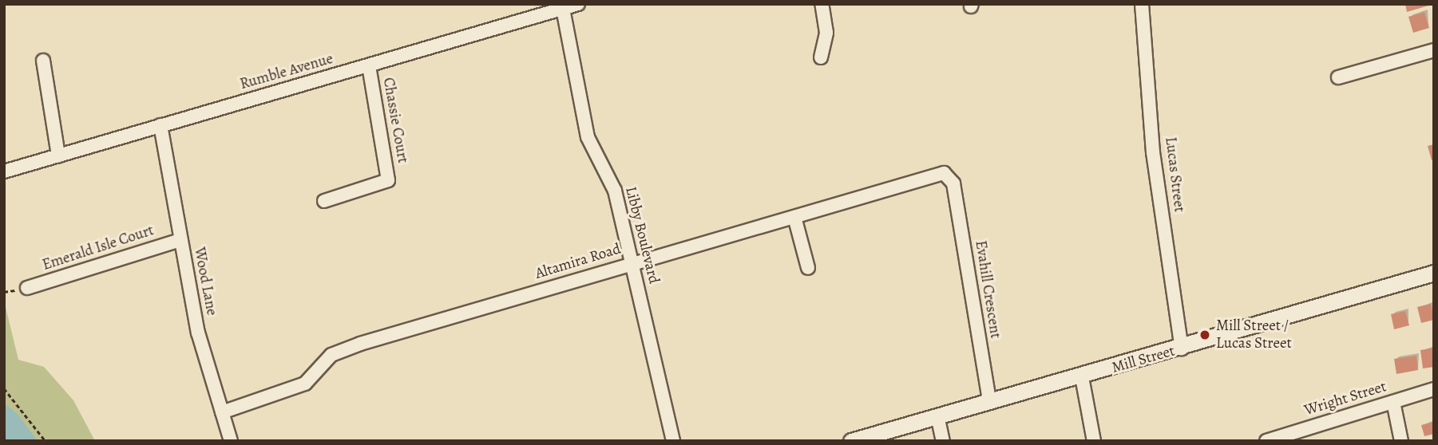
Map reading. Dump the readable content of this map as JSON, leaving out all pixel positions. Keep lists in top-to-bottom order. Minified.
{"streets":{"street":["Rumble Avenue","Chassie Court","Lucas Street","Libby Boulevard","Emerald Isle Court","Altamira Road","Wood Lane","Evahill Crescent","Mill Street","Wright Street"]},"crossings":[["Rumble Avenue","Chassie Court"],["Rumble Avenue","Libby Boulevard"],["Rumble Avenue","Wood Lane"],["Lucas Street","Mill Street"],["Libby Boulevard","Altamira Road"],["Emerald Isle Court","Wood Lane"],["Altamira Road","Wood Lane"],["Altamira Road","Evahill Crescent"],["Evahill Crescent","Mill Street"]],"places":["Mill Street / Lucas Street"]}
